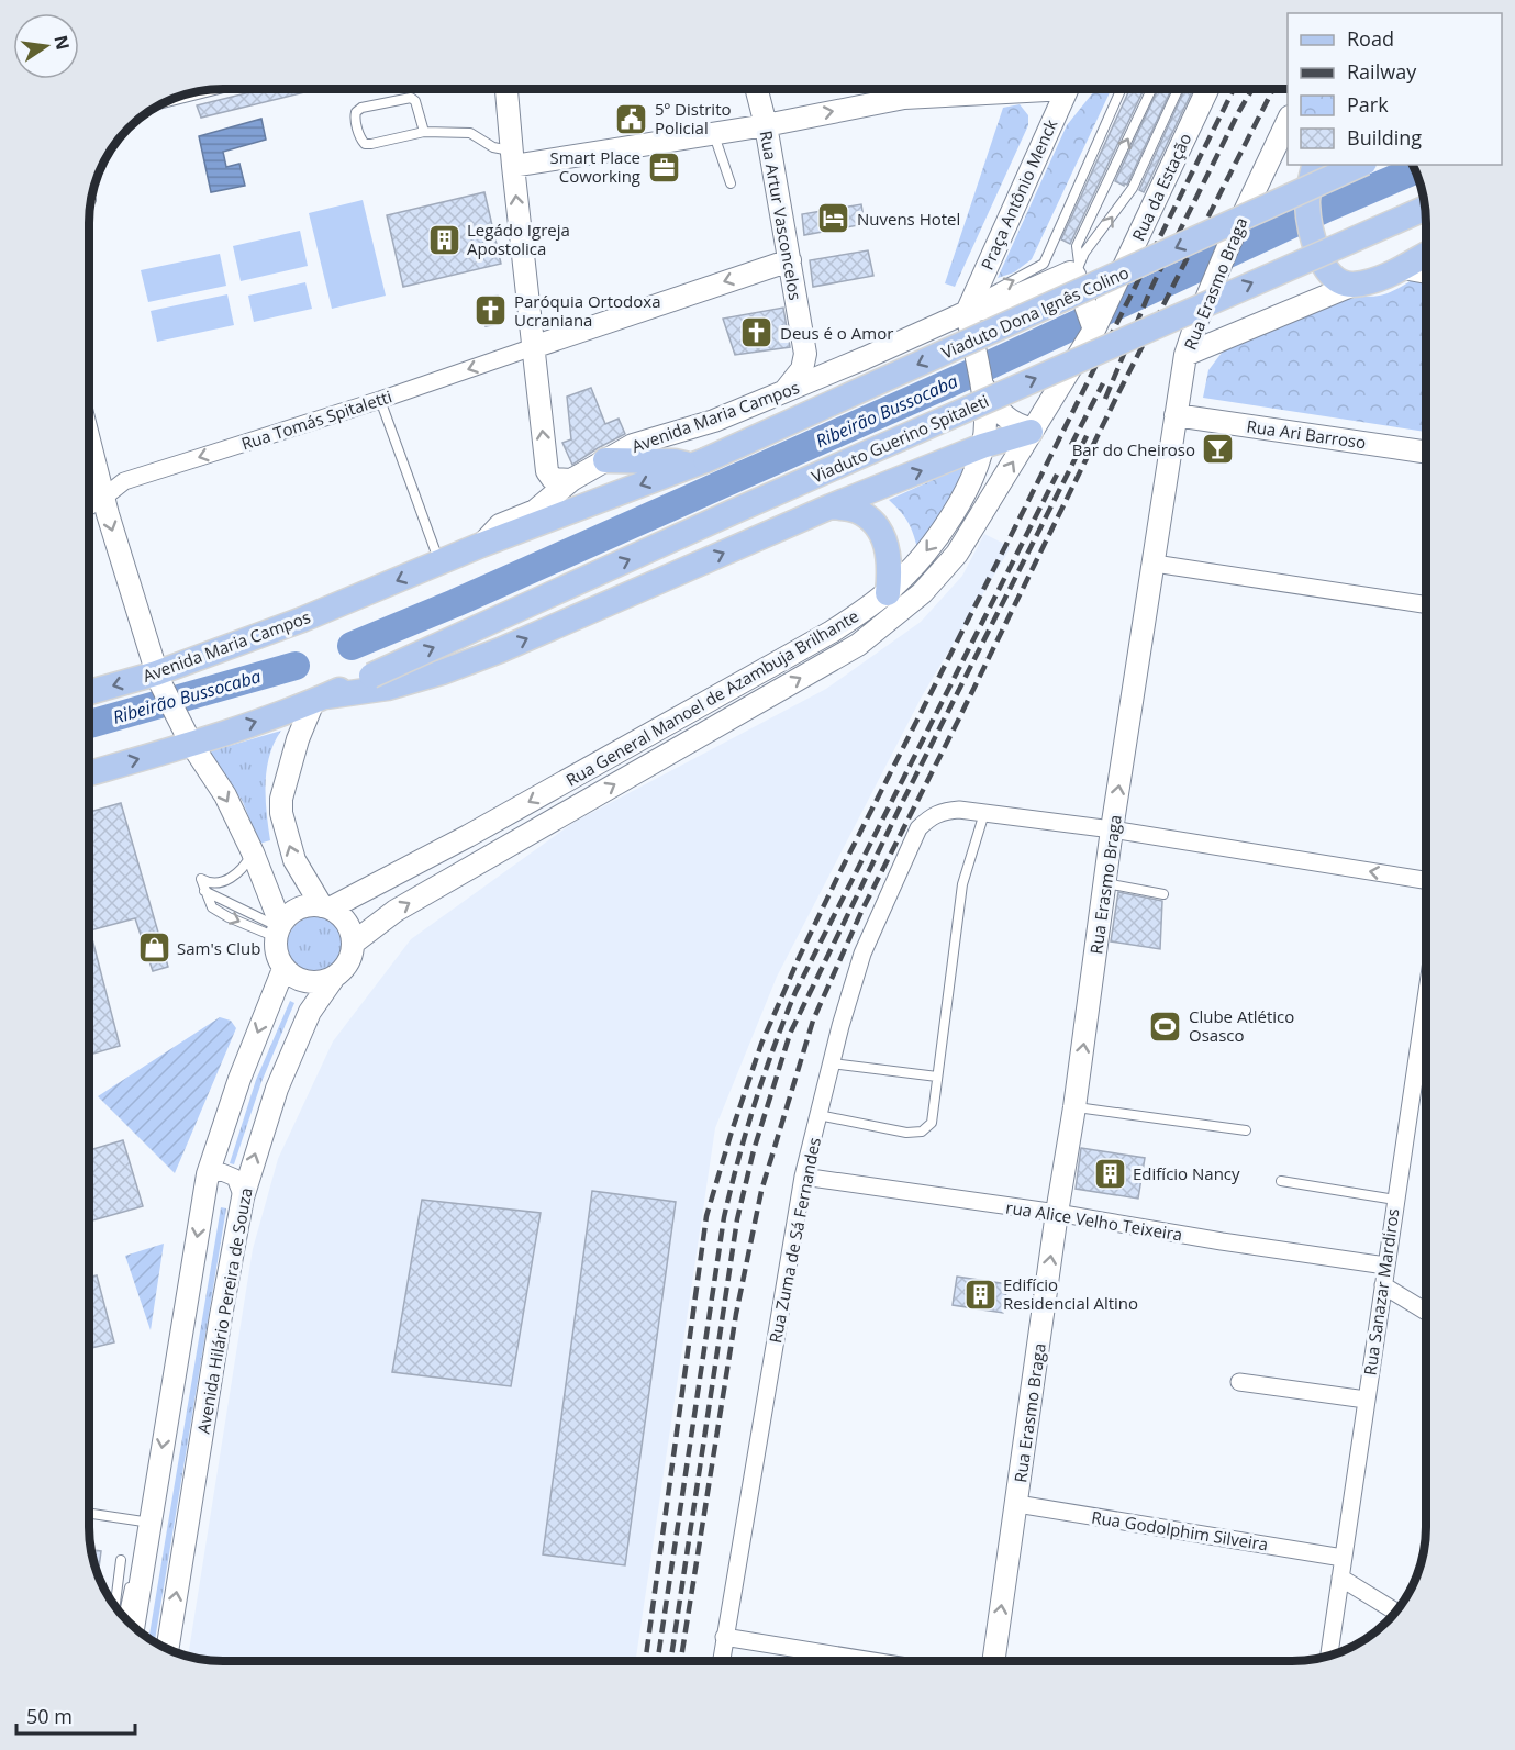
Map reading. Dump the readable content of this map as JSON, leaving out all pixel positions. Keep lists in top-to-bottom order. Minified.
{"streets":{"main road":["Rua da Estação","Praça Antônio Menck","Rua Artur Vasconcelos","Rua Erasmo Braga","Viaduto Dona Ignês Colino","Avenida Maria Campos","Rua Ari Barroso","Viaduto Guerino Spitaleti","Rua General Manoel de Azambuja Brilhante","Avenida Hilário Pereira de Souza"],"street":["Rua Tomás Spitaletti","rua Alice Velho Teixeira","Rua Zuma de Sá Fernandes","Rua Sanazar Mardiros","Rua Godolphim Silveira"]},"crossings":[["Rua da Estação","Rua General Manoel de Azambuja Brilhante"],["Praça Antônio Menck","Avenida Maria Campos"],["Praça Antônio Menck","Rua General Manoel de Azambuja Brilhante"],["Rua Erasmo Braga","Rua Ari Barroso"],["Rua Erasmo Braga","rua Alice Velho Teixeira"],["Rua Erasmo Braga","Rua Godolphim Silveira"],["Viaduto Dona Ignês Colino","Avenida Maria Campos"],["Avenida Maria Campos","Rua General Manoel de Azambuja Brilhante"],["Rua General Manoel de Azambuja Brilhante","Avenida Hilário Pereira de Souza"],["rua Alice Velho Teixeira","Rua Zuma de Sá Fernandes"],["rua Alice Velho Teixeira","Rua Sanazar Mardiros"],["Rua Sanazar Mardiros","Rua Godolphim Silveira"]],"one_way":["Rua Erasmo Braga","Rua Tomás Spitaletti"],"water":["Ribeirão Bussocaba"],"places":{"public building":["5º Distrito Policial"],"office":["Smart Place Coworking"],"hotel":["Nuvens Hotel"],"building":["Legádo Igreja Apostolica","Edifício Nancy","Edifício Residencial Altino"],"church":["Paróquia Ortodoxa Ucraniana","Deus é o Amor"],"bar":["Bar do Cheiroso"],"shop":["Sam's Club"],"sports":["Clube Atlético Osasco"]},"legend":["Road","Railway","Park","Building"],"scale_bar":"50 m","north":"right"}
